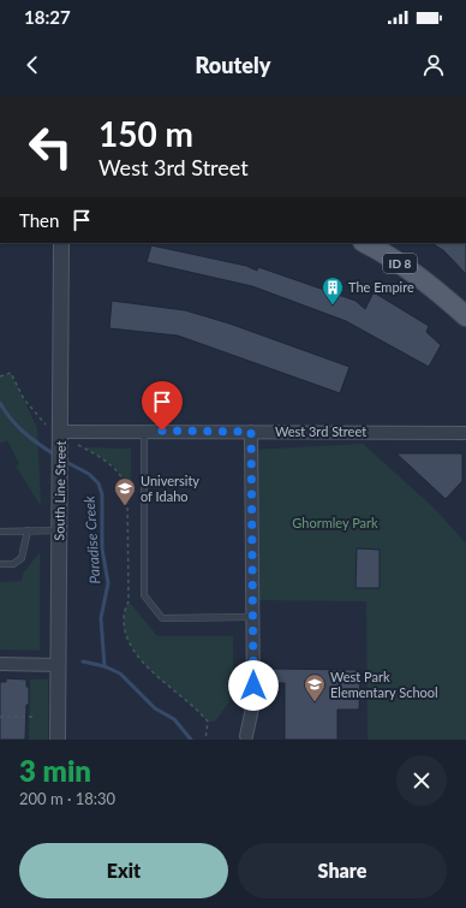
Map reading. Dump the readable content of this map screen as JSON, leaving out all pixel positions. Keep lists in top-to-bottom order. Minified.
{"streets":{"main road":["ID 8"],"street":["West 3rd Street","South Line Street"]},"crossings":[["West 3rd Street","South Line Street"]],"water":["Paradise Creek"],"parks":["Ghormley Park"],"places":{"building":["The Empire"],"school or university":["University of Idaho","West Park Elementary School"]},"page":{"status":"18:27","header":"Routely","turn":["150 m","West 3rd Street"],"then":"Then","heading":["3 min","200 m · 18:30"],"buttons":["Exit","Share"]}}
